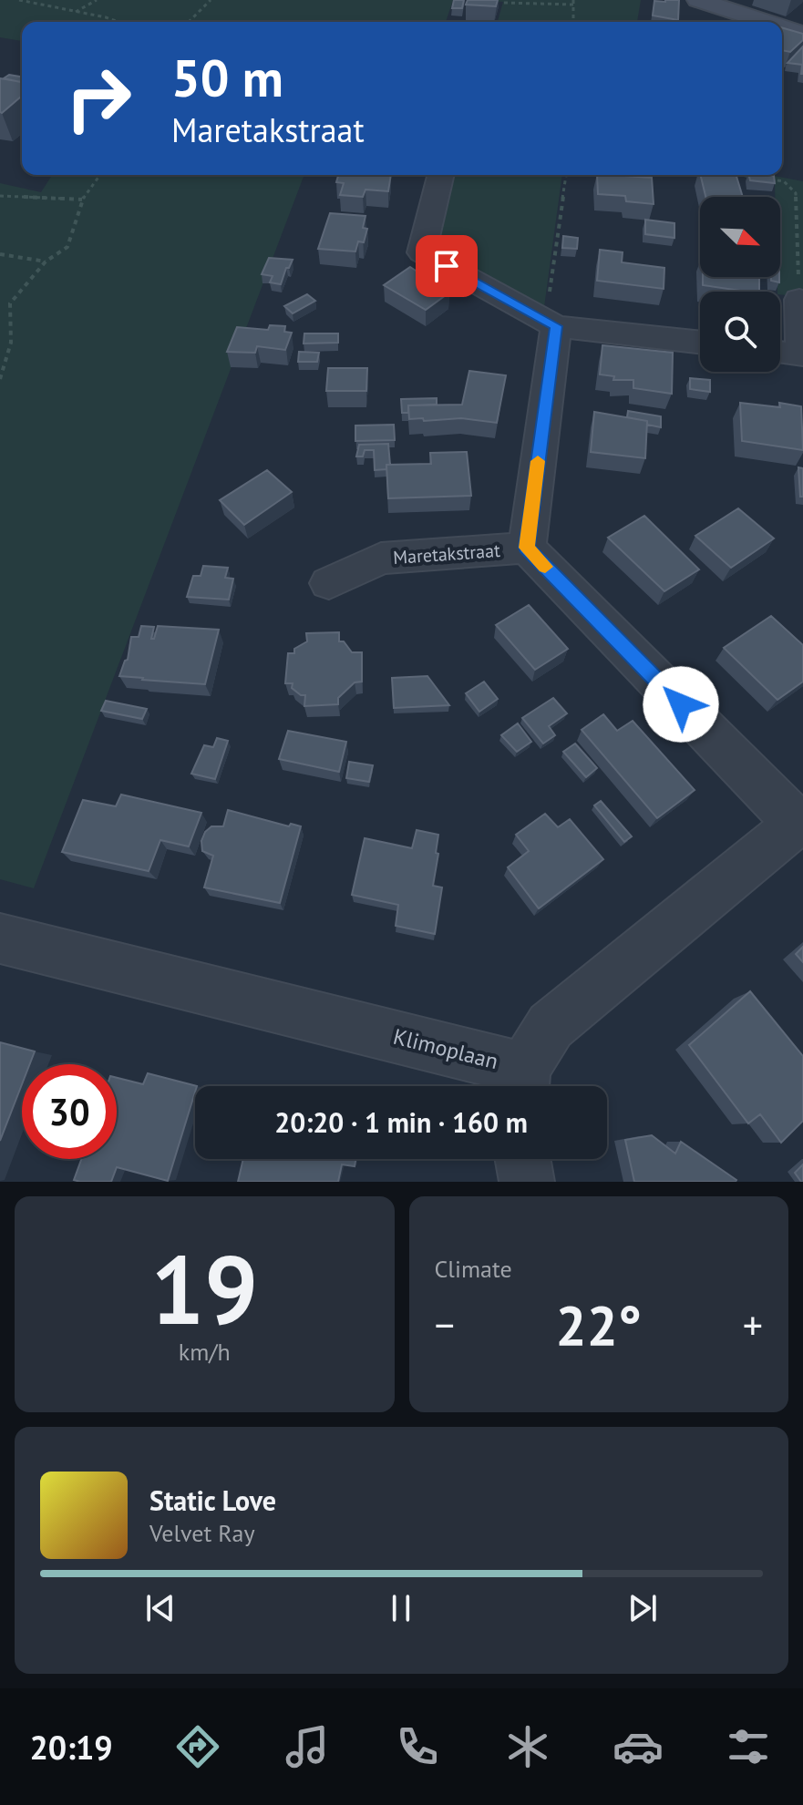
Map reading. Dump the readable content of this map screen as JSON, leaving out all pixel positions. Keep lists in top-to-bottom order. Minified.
{"streets":{"street":["Maretakstraat","Klimoplaan"]},"crossings":[["Maretakstraat","Klimoplaan"]],"north":"bottom right","page":{"turn":["50 m","Maretakstraat"],"limit":"30","trip":"20:20 · 1 min · 160 m","tile":[["19","km/h"],"Climate"],"heat":["−","22°","+"],"song":["Static Love","Velvet Ray"],"tabs":"20:19"}}
